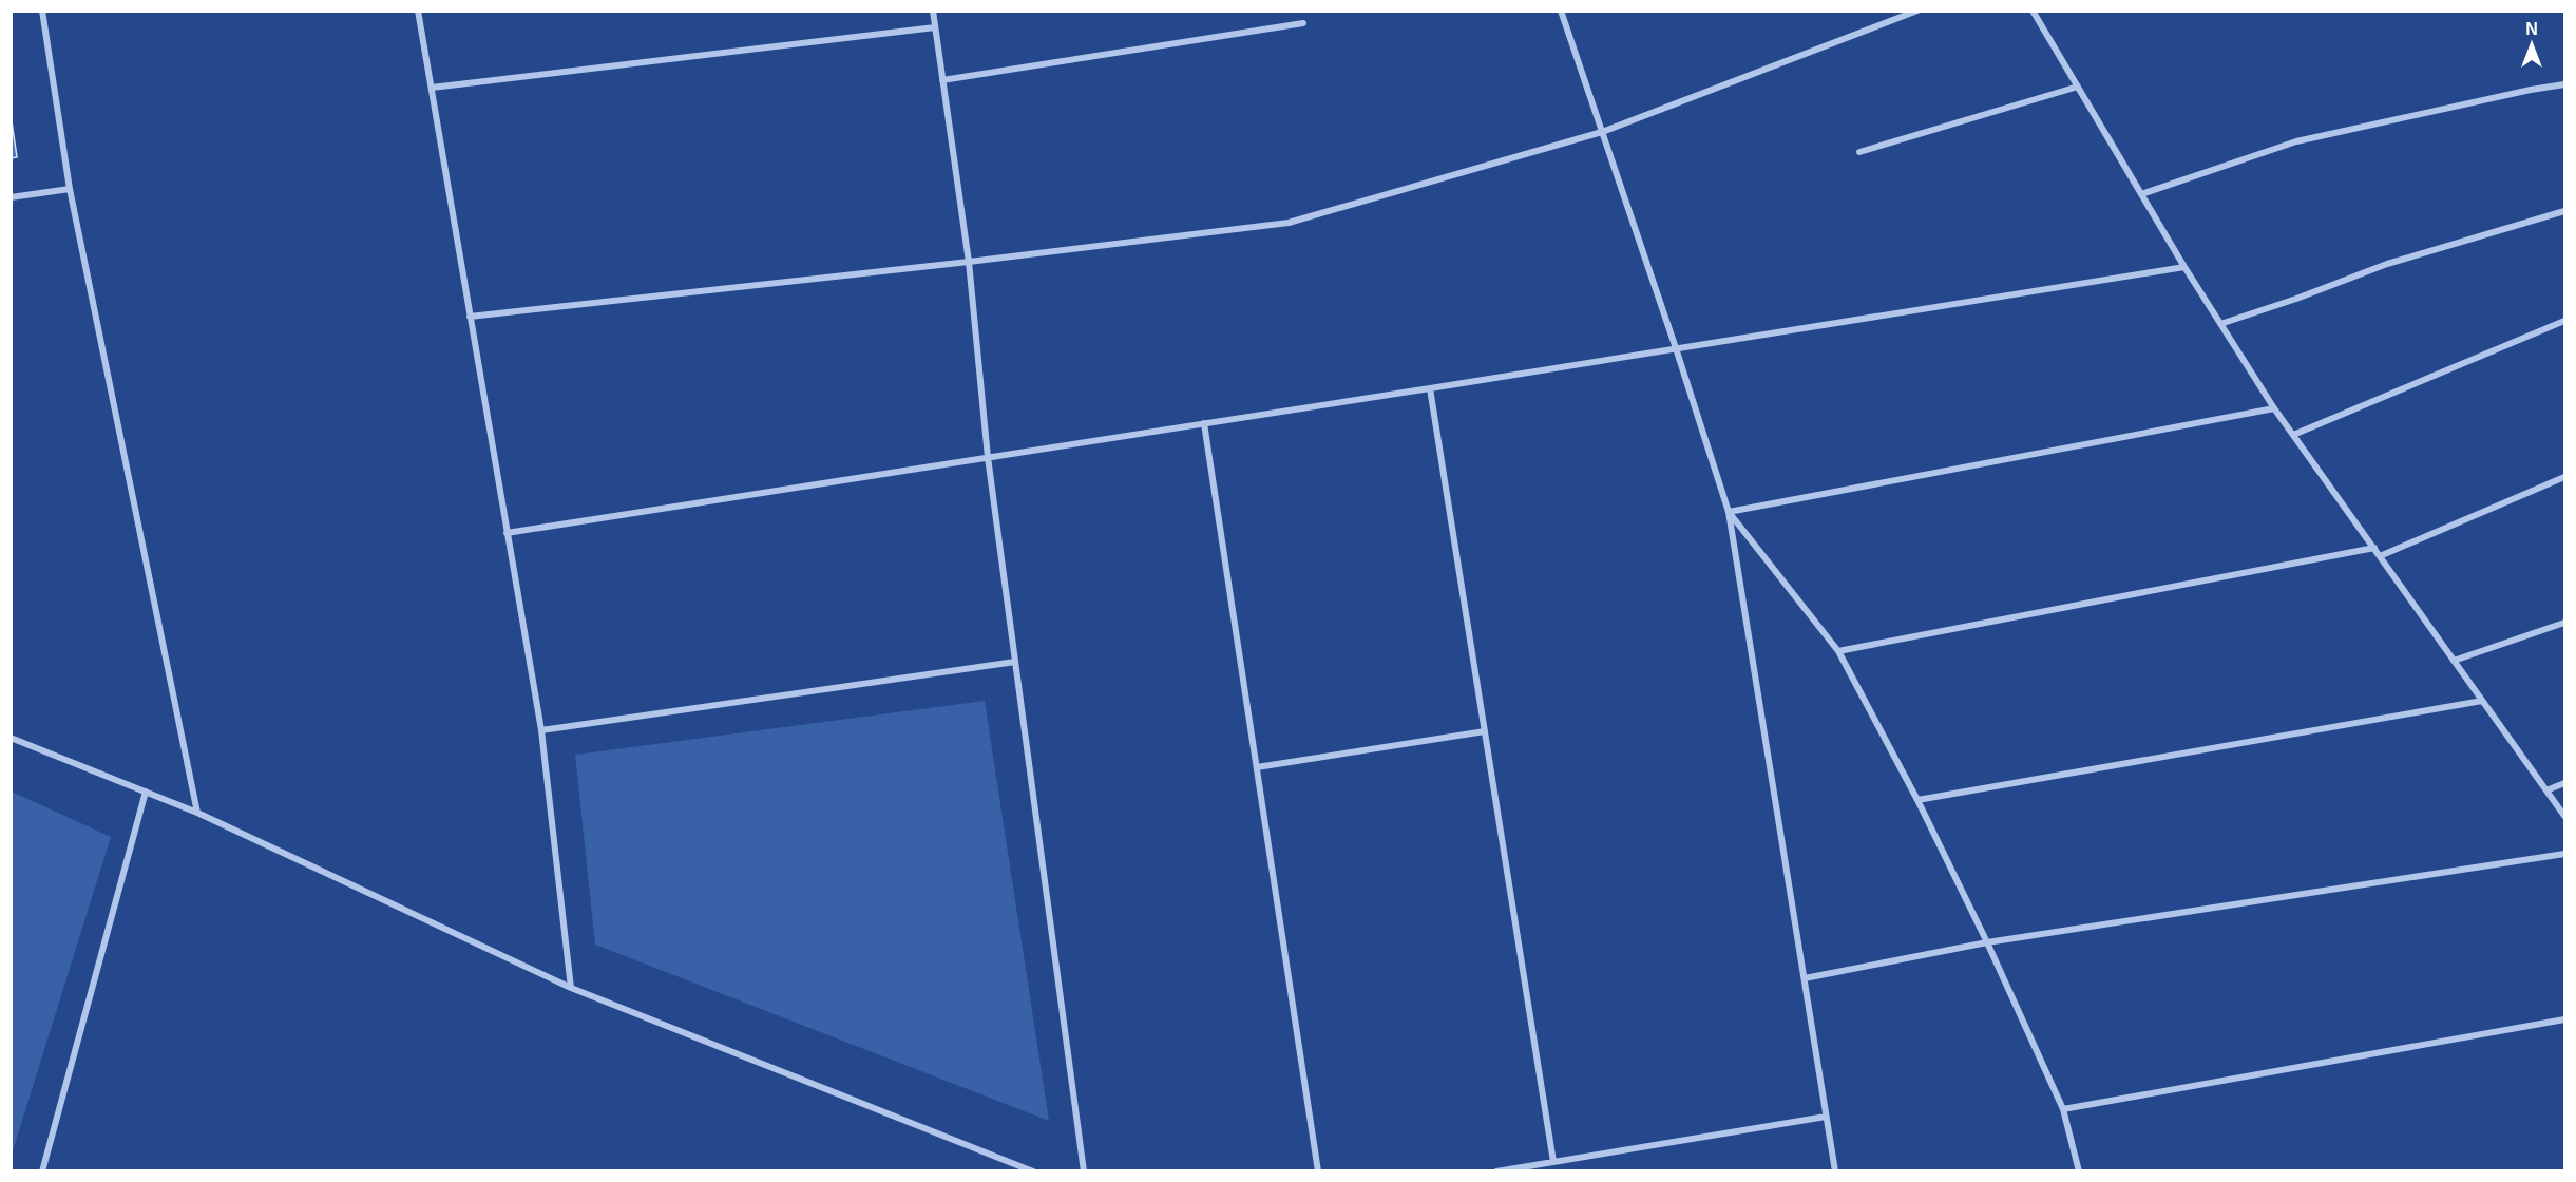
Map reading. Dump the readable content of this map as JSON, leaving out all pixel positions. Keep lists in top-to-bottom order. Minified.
{"north":"top"}
